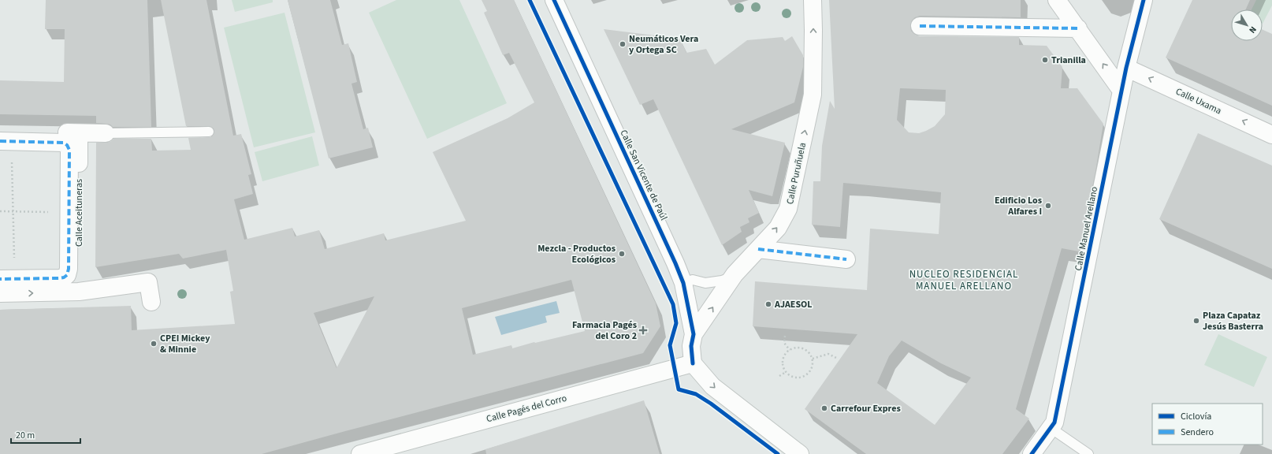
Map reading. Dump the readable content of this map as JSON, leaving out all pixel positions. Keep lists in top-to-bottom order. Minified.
{"streets":{"street":["Calle Uxama","Calle Puruñuela","Calle San Vicente de Paúl","Calle Aceituneras","Calle Manuel Arellano","Calle Pagés del Corro"]},"crossings":[["Calle Uxama","Calle Manuel Arellano"],["Calle Puruñuela","Calle San Vicente de Paúl"],["Calle San Vicente de Paúl","Calle Pagés del Corro"]],"one_way":["Calle Uxama","Calle Puruñuela"],"districts":["NUCLEO RESIDENCIAL MANUEL ARELLANO"],"places":{"other":["Neumáticos Vera y Ortega SC","Trianilla","Edificio Los Alfares I","Mezcla - Productos Ecológicos","AJAESOL","Plaza Capataz Jesús Basterra","CPEI Mickey & Minnie","Carrefour Expres"],"health":["Farmacia Pagés del Coro 2"]},"legend":["Ciclovía","Sendero"],"scale_bar":"20 m","north":"bottom right"}
